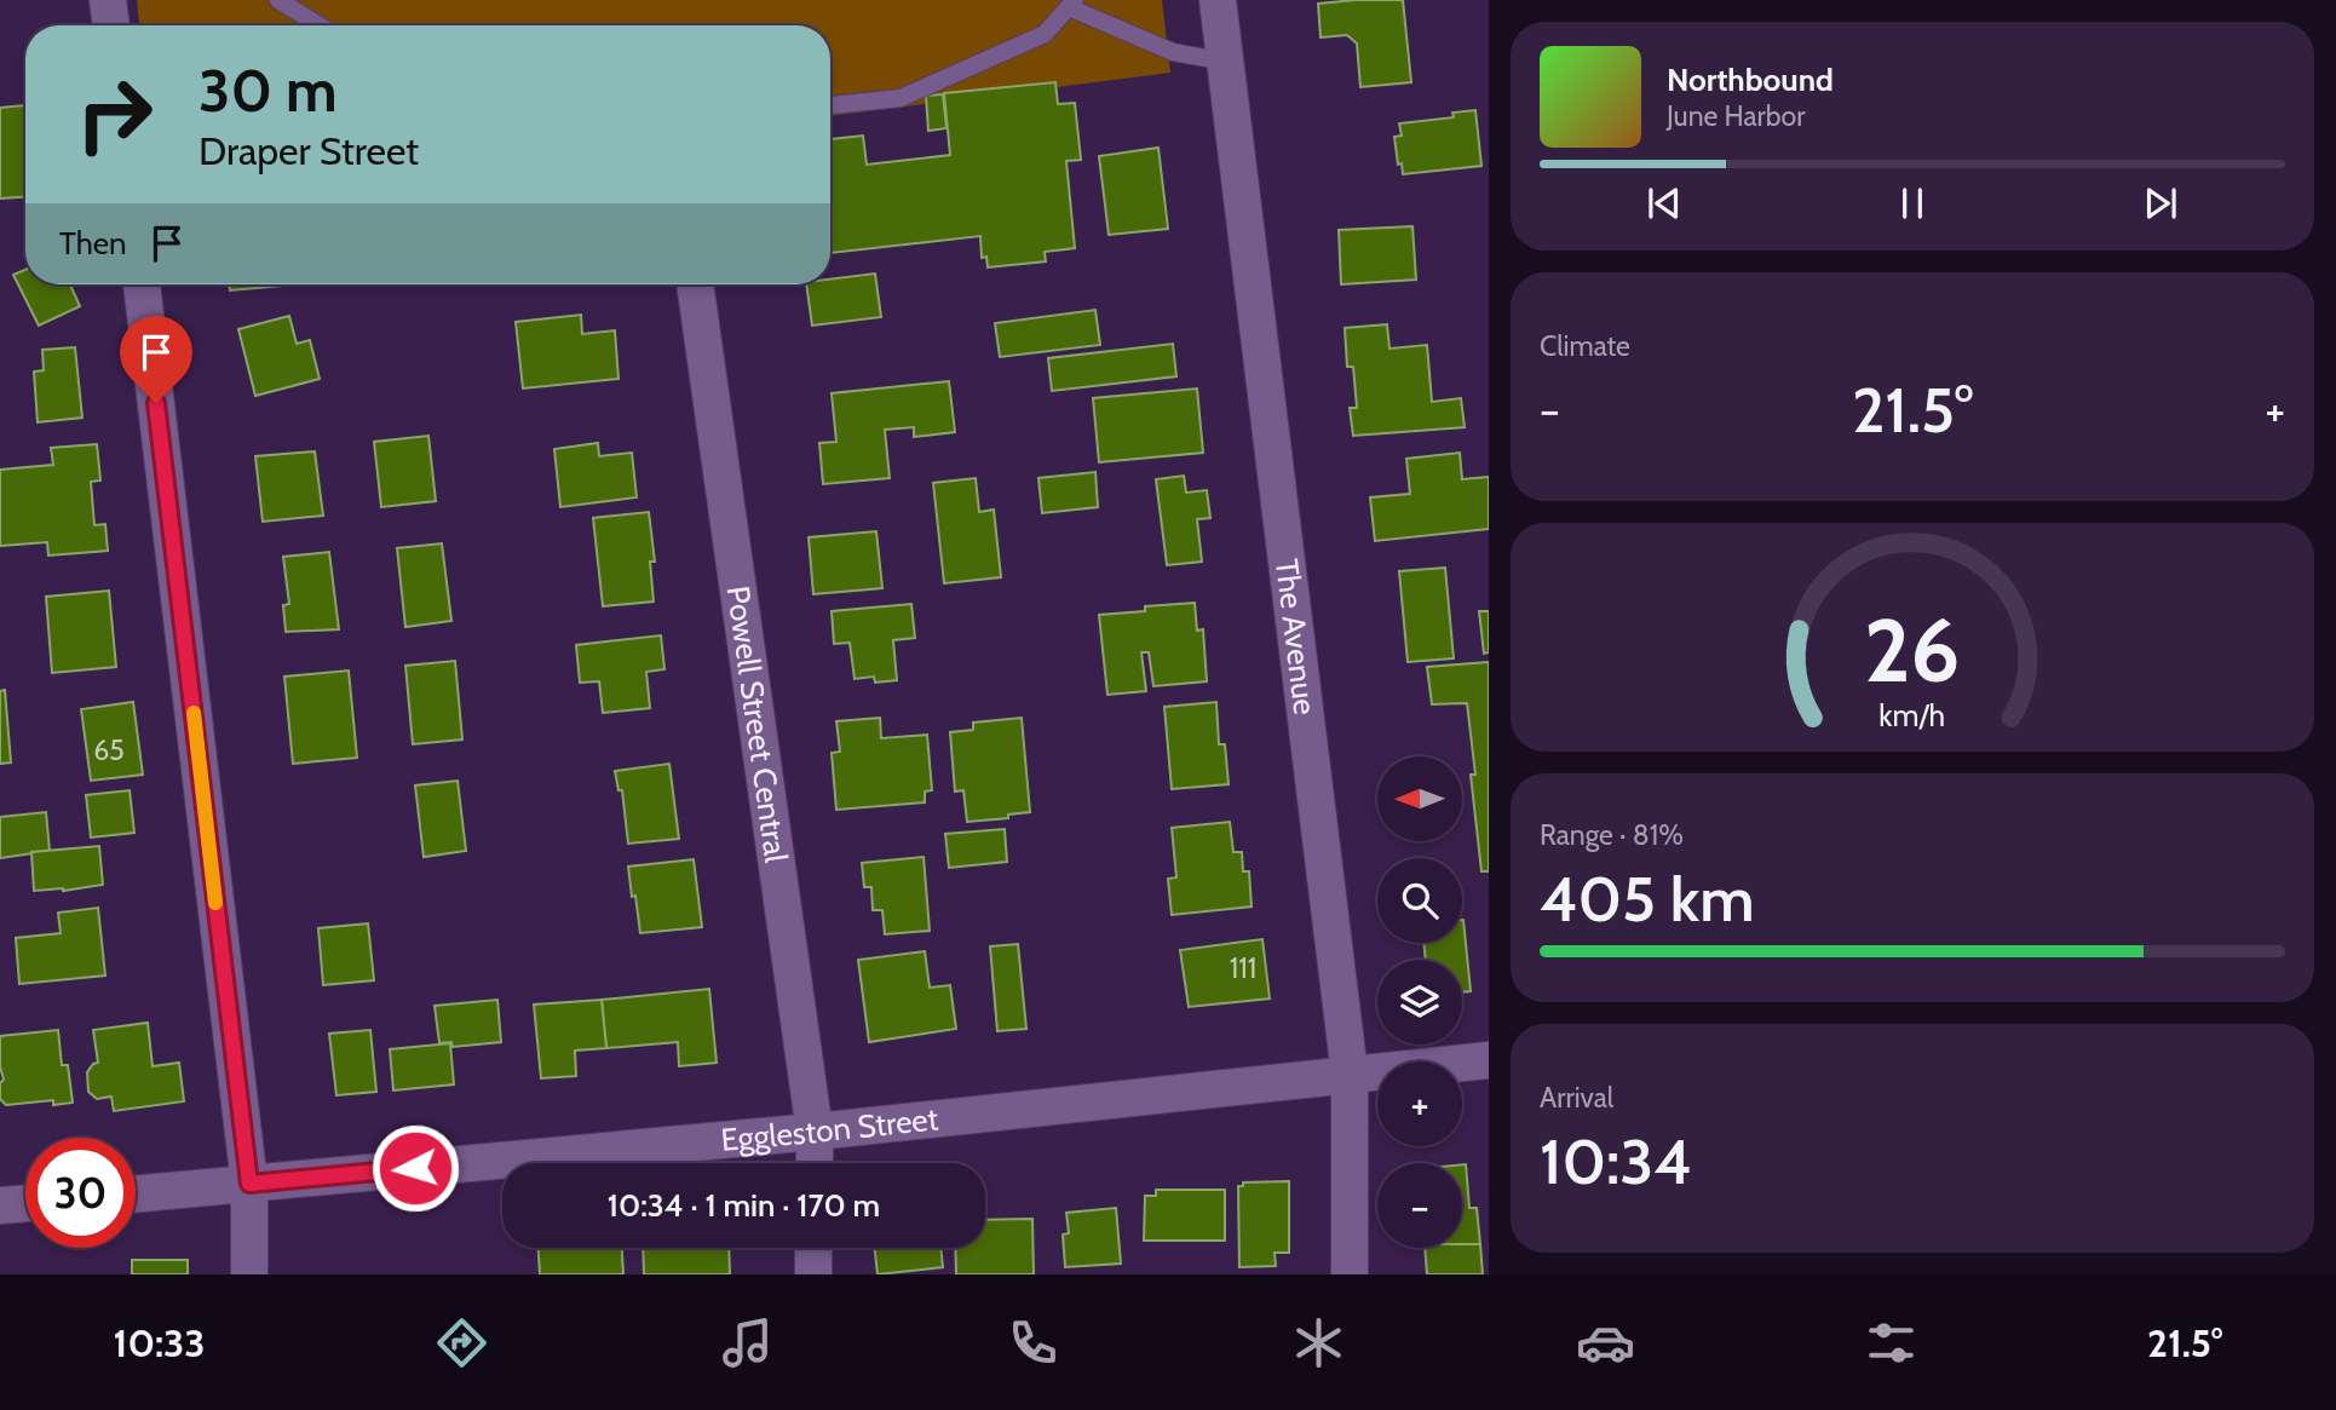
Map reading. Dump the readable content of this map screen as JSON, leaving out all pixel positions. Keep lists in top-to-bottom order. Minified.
{"streets":{"street":["The Avenue","Powell Street Central","Eggleston Street"]},"crossings":[["The Avenue","Eggleston Street"],["Powell Street Central","Eggleston Street"]],"house_numbers":["65","111"],"north":"left","page":{"turn":["30 m","Draper Street"],"song":["Northbound","June Harbor"],"then":"Then","tile":["Climate",["Range · 81%","405 km"],["Arrival","10:34"]],"heat":["−","21.5°","+"],"map_buttons":["+","−"],"limit":"30","trip":"10:34 · 1 min · 170 m","tabs":["10:33","21.5°"],"gauge":["26","km/h"]}}
